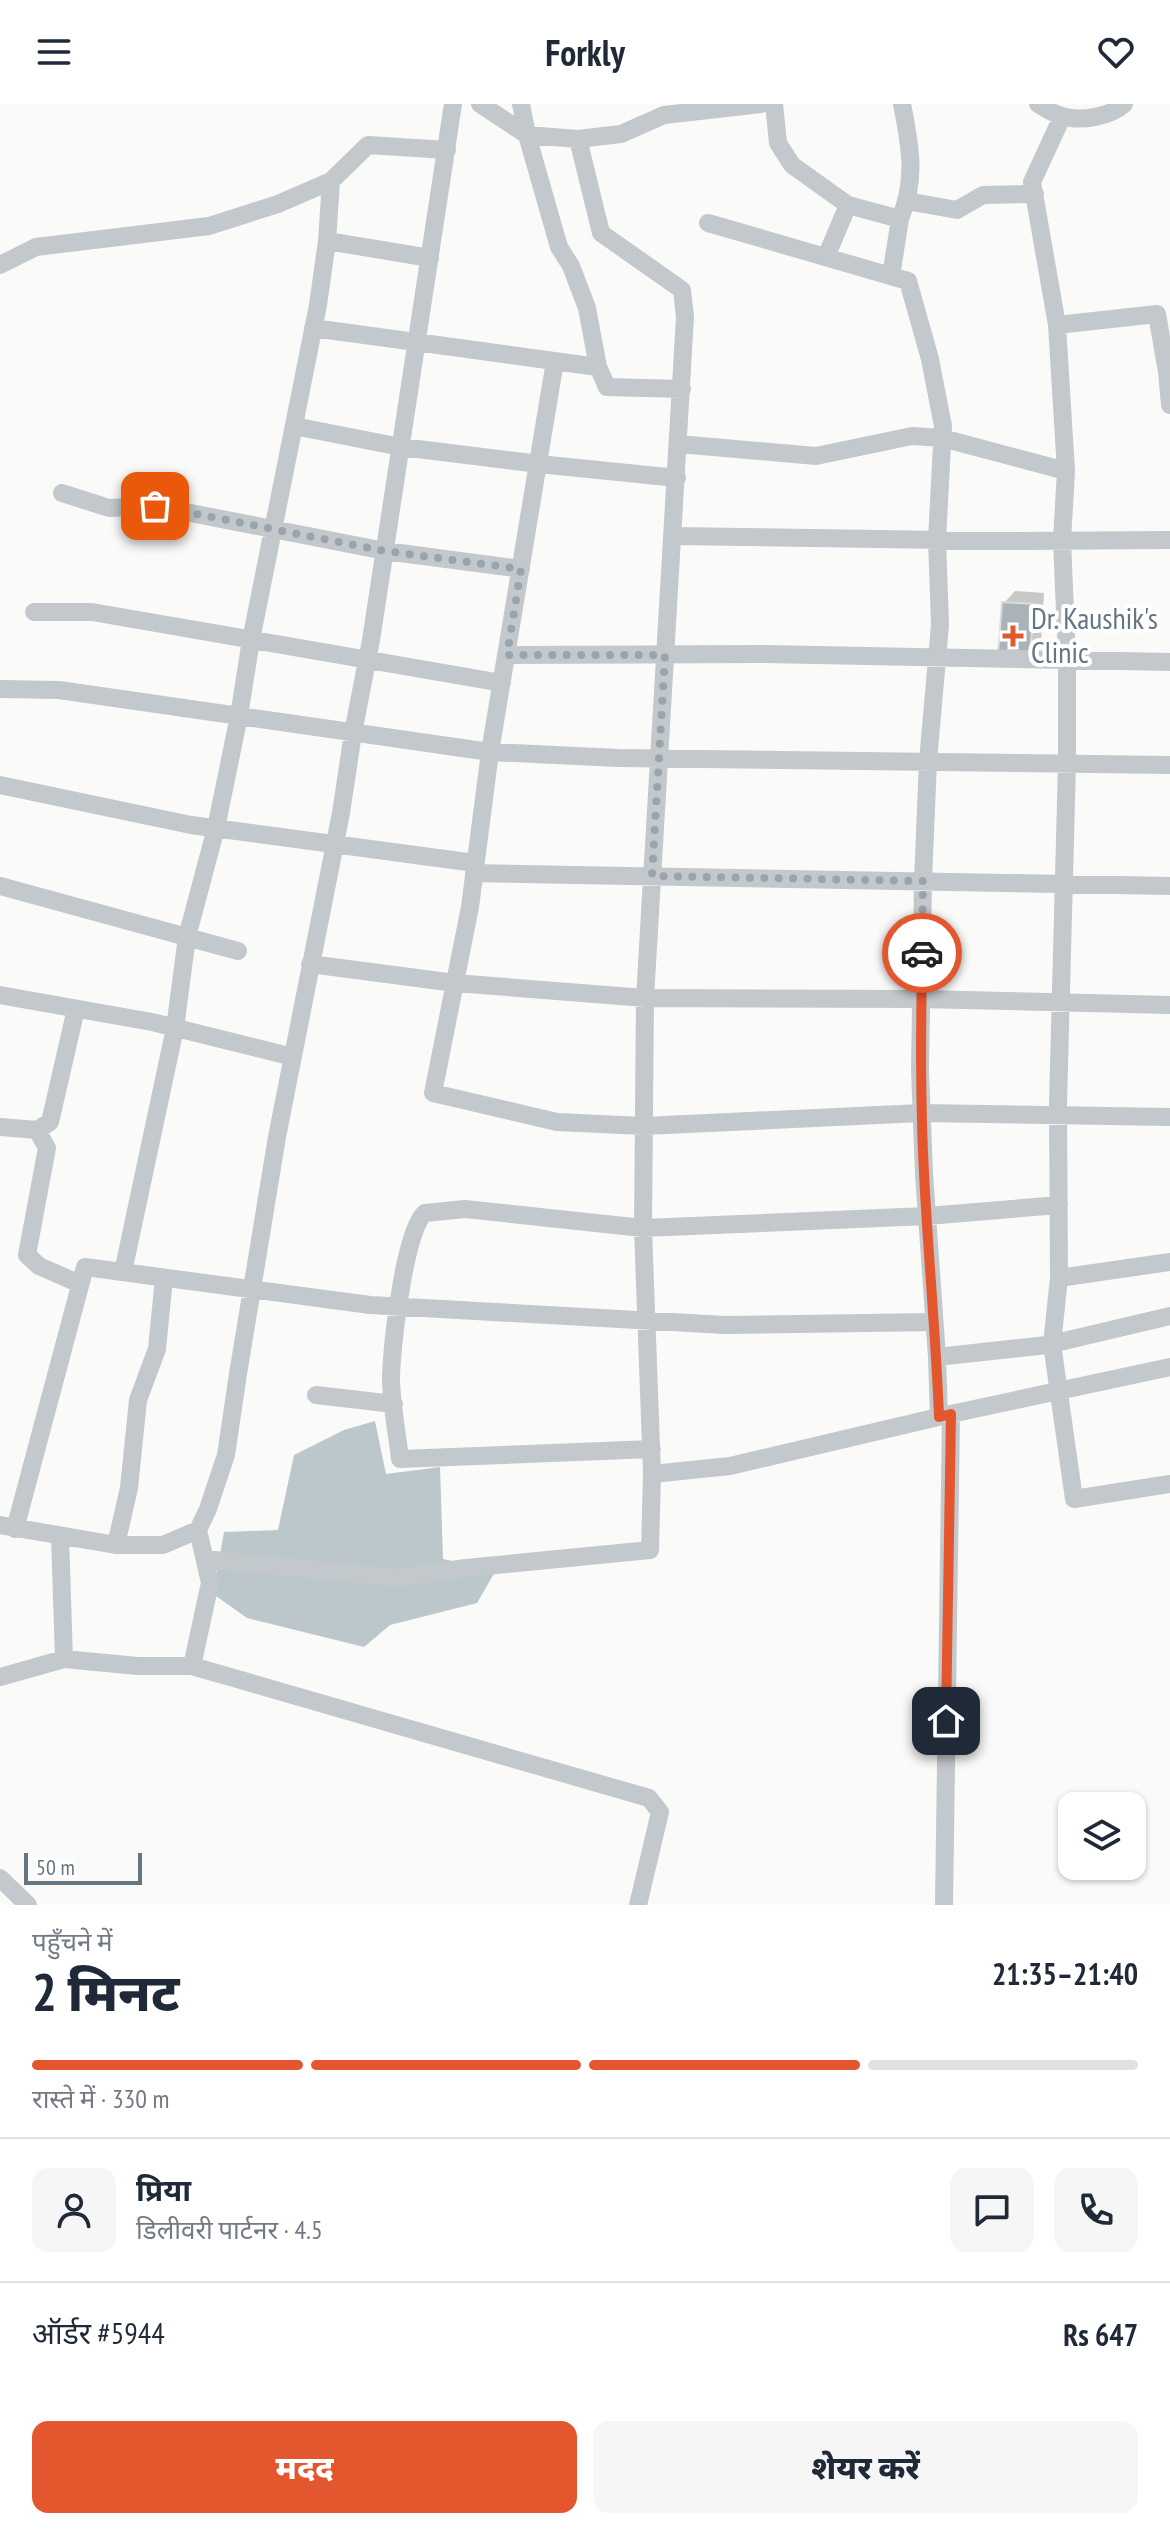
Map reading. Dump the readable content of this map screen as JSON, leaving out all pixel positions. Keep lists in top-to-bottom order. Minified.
{"places":{"health":["Dr. Kaushik's Clinic"]},"scale_bar":"50 m","page":{"header":"Forkly","scale":"50 m","heading":["2 मिनट","पहुँचने में","21:35–21:40"],"panel":["प्रिया","डिलीवरी पार्टनर · 4.5","ऑर्डर #5944","Rs 647"],"bar":"रास्ते में · 330 m","buttons":["मदद","शेयर करें"]}}
